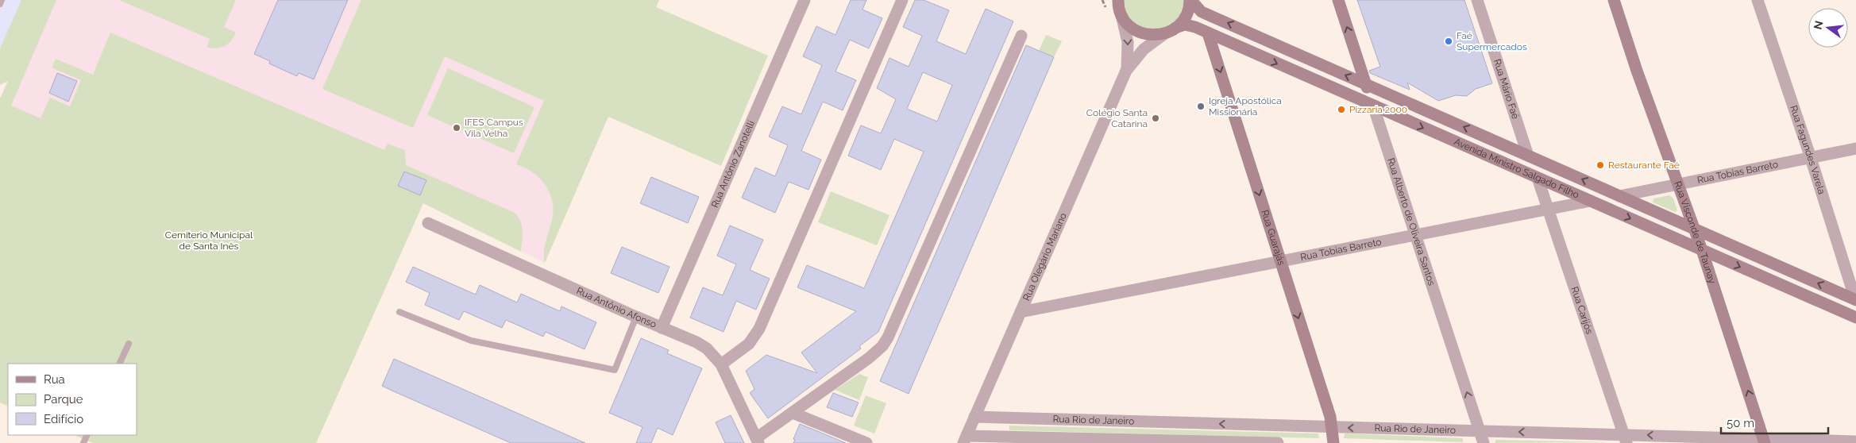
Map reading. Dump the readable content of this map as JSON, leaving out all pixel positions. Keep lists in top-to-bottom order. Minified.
{"streets":{"main road":["Avenida Ministro Salgado Filho","Rua Alberto de Oliveira Santos","Rua Visconde de Taunay","Rua Guarajás"],"street":["Rua Mário Faé","Rua Fagundes Varela","Rua Antônio Zanotelli","Rua Tobias Barreto","Rua Olegário Mariano","Rua Antônio Afonso","Rua Carijós","Rua Rio de Janeiro"]},"crossings":[["Rua Mário Faé","Avenida Ministro Salgado Filho"],["Rua Fagundes Varela","Avenida Ministro Salgado Filho"],["Rua Fagundes Varela","Rua Tobias Barreto"],["Rua Antônio Zanotelli","Rua Antônio Afonso"],["Avenida Ministro Salgado Filho","Rua Tobias Barreto"],["Avenida Ministro Salgado Filho","Rua Alberto de Oliveira Santos"],["Avenida Ministro Salgado Filho","Rua Visconde de Taunay"],["Avenida Ministro Salgado Filho","Rua Guarajás"],["Avenida Ministro Salgado Filho","Rua Olegário Mariano"],["Avenida Ministro Salgado Filho","Rua Carijós"],["Rua Tobias Barreto","Rua Alberto de Oliveira Santos"],["Rua Tobias Barreto","Rua Visconde de Taunay"],["Rua Tobias Barreto","Rua Guarajás"],["Rua Tobias Barreto","Rua Olegário Mariano"],["Rua Tobias Barreto","Rua Carijós"],["Rua Alberto de Oliveira Santos","Rua Rio de Janeiro"],["Rua Visconde de Taunay","Rua Rio de Janeiro"],["Rua Guarajás","Rua Rio de Janeiro"],["Rua Olegário Mariano","Rua Rio de Janeiro"],["Rua Carijós","Rua Rio de Janeiro"]],"one_way":["Rua Alberto de Oliveira Santos","Rua Visconde de Taunay","Rua Guarajás"],"parks":["Cemiterio Municipal de Santa Inês"],"places":["Faé Supermercados","Igreja Apostólica Missionária","Pizzaria 2000","Colégio Santa Catarina","IFES Campus Vila Velha","Restaurante Faé"],"legend":["Rua","Parque","Edifício"],"scale_bar":"50 m","north":"left"}
